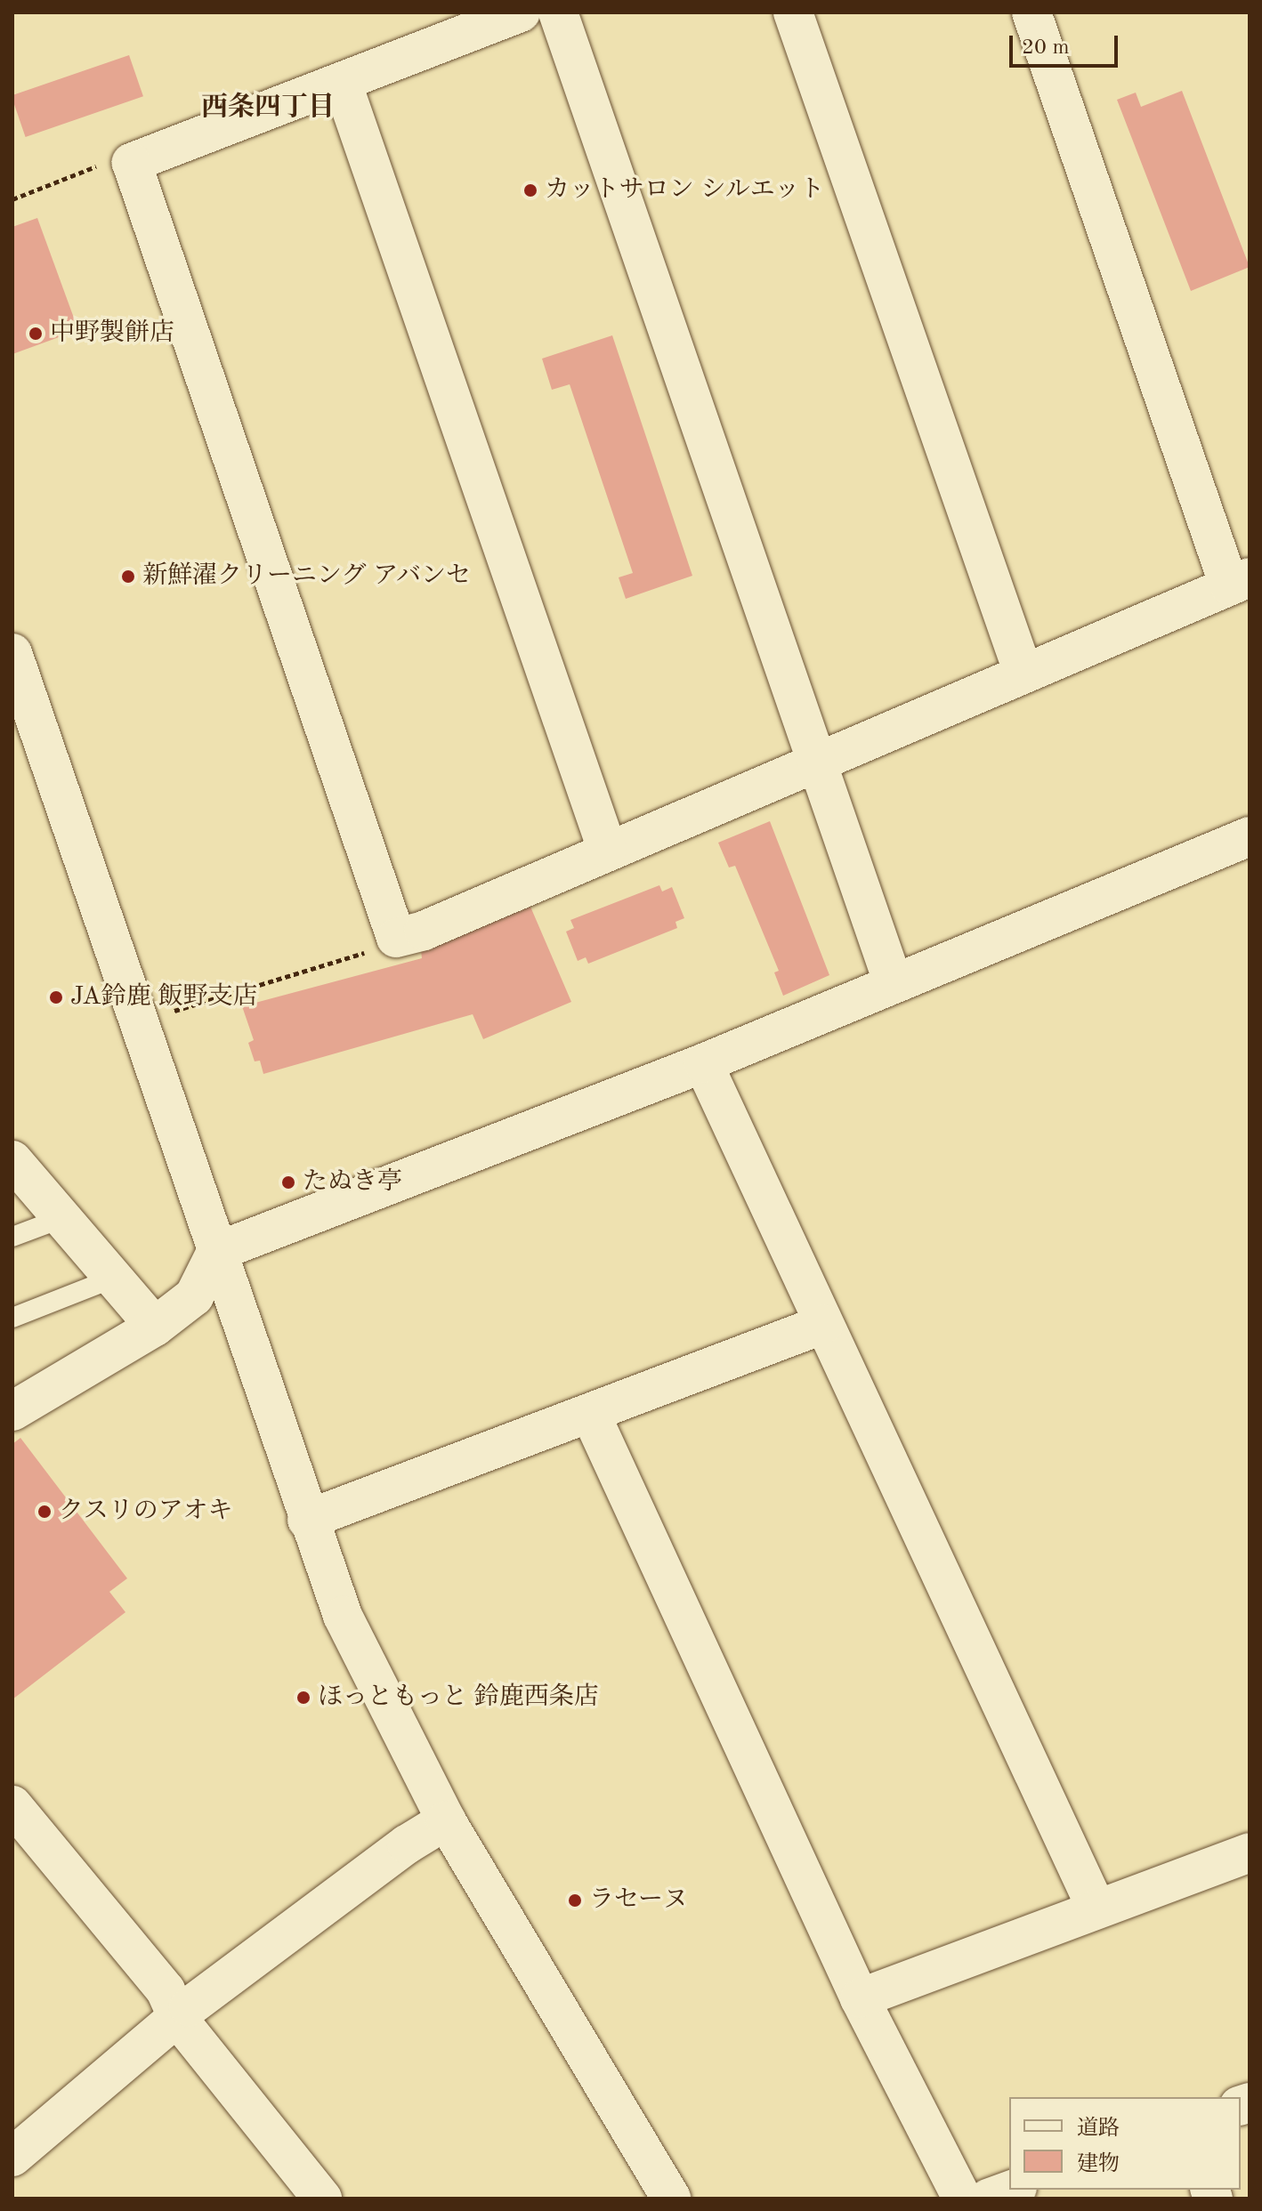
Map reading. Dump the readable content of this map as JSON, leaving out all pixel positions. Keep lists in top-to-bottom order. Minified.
{"districts":["西条四丁目"],"places":["カットサロン シルエット","中野製餅店","新鮮濯クリーニング アバンセ","JA鈴鹿 飯野支店","たぬき亭","クスリのアオキ","ほっともっと 鈴鹿西条店","ラセーヌ"],"legend":["道路","建物"],"scale_bar":"20 m"}
